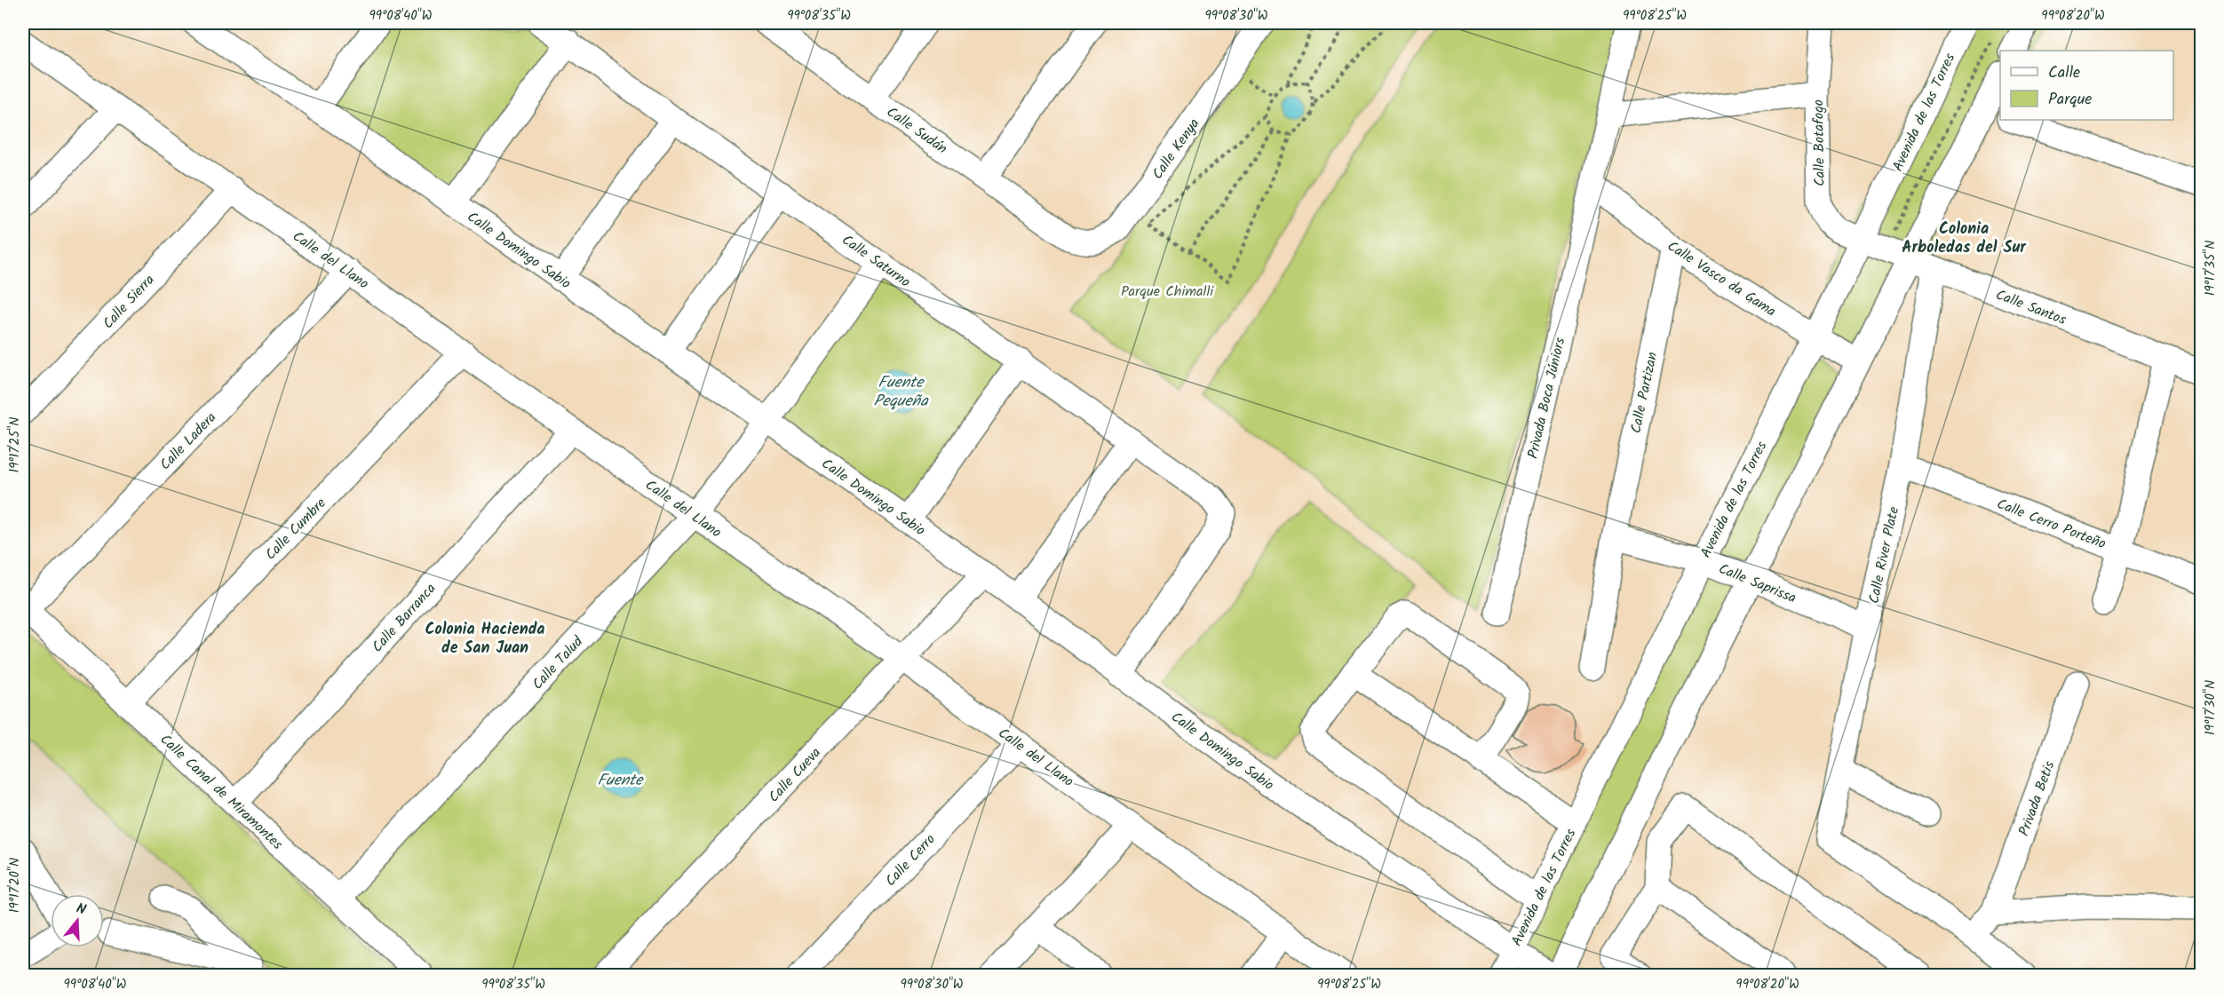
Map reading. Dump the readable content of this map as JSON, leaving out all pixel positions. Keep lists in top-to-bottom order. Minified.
{"streets":{"street":["Avenida de las Torres","Calle Sudán","Calle Botafogo","Calle Kenya","Calle Domingo Sabio","Calle del Llano","Calle Saturno","Calle Vasco da Gama","Calle Sierra","Calle Santos","Calle Partizan","Privada Boca Júniors","Calle Ladera","Calle Cerro Porteño","Calle Cumbre","Calle River Plate","Calle Saprissa","Calle Barranca","Calle Talud","Calle Cueva","Calle Canal de Miramontes","Privada Betis","Calle Cerro"]},"crossings":[["Avenida de las Torres","Calle Botafogo"],["Avenida de las Torres","Calle Domingo Sabio"],["Avenida de las Torres","Calle Vasco da Gama"],["Avenida de las Torres","Calle Santos"],["Avenida de las Torres","Calle Saprissa"],["Calle Sudán","Calle Kenya"],["Calle Botafogo","Calle Santos"],["Calle Domingo Sabio","Calle Saturno"],["Calle Domingo Sabio","Calle Talud"],["Calle Domingo Sabio","Calle Cueva"],["Calle del Llano","Calle Sierra"],["Calle del Llano","Calle Ladera"],["Calle del Llano","Calle Cumbre"],["Calle del Llano","Calle Barranca"],["Calle del Llano","Calle Talud"],["Calle del Llano","Calle Cueva"],["Calle del Llano","Calle Cerro"],["Calle Saturno","Calle Talud"],["Calle Vasco da Gama","Calle Partizan"],["Calle Vasco da Gama","Privada Boca Júniors"],["Calle Santos","Calle River Plate"],["Calle Partizan","Calle Saprissa"],["Calle Ladera","Calle Canal de Miramontes"],["Calle Cerro Porteño","Calle River Plate"],["Calle Cumbre","Calle Canal de Miramontes"],["Calle River Plate","Calle Saprissa"],["Calle Barranca","Calle Canal de Miramontes"],["Calle Talud","Calle Canal de Miramontes"]],"districts":["Colonia Arboledas del Sur","Colonia Hacienda de San Juan"],"water":["Fuente Pequeña","Fuente"],"parks":["Parque Chimalli"],"legend":["Calle","Parque"],"north":"top","coordinates":["99°08'40\"W","99°08'35\"W","99°08'30\"W","99°08'25\"W","99°08'20\"W","19°17'35\"N","19°17'25\"N","19°17'30\"N","19°17'20\"N"]}
